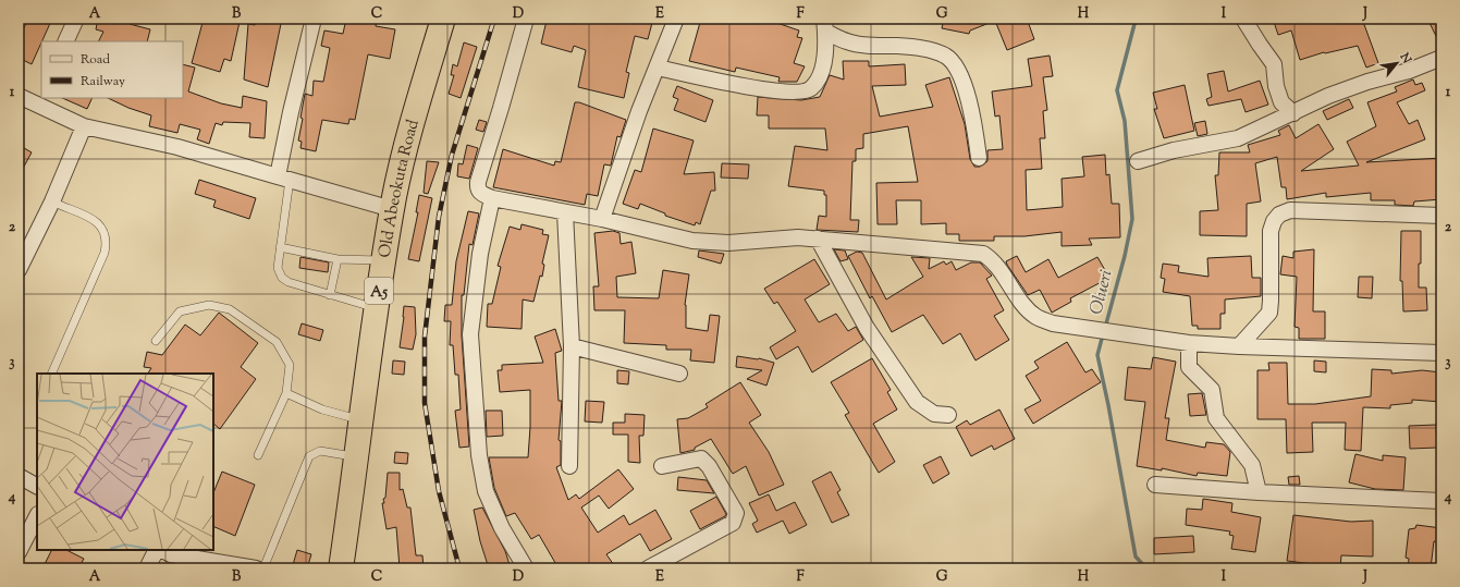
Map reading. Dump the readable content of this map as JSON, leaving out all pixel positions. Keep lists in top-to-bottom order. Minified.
{"streets":{"highway":["Old Abeokuta Road","A5"]},"water":["Olueri"],"legend":["Road","Railway"],"north":"top right","grid":{"columns":["A","B","C","D","E","F","G","H","I","J"],"rows":["1","2","3","4"]}}
